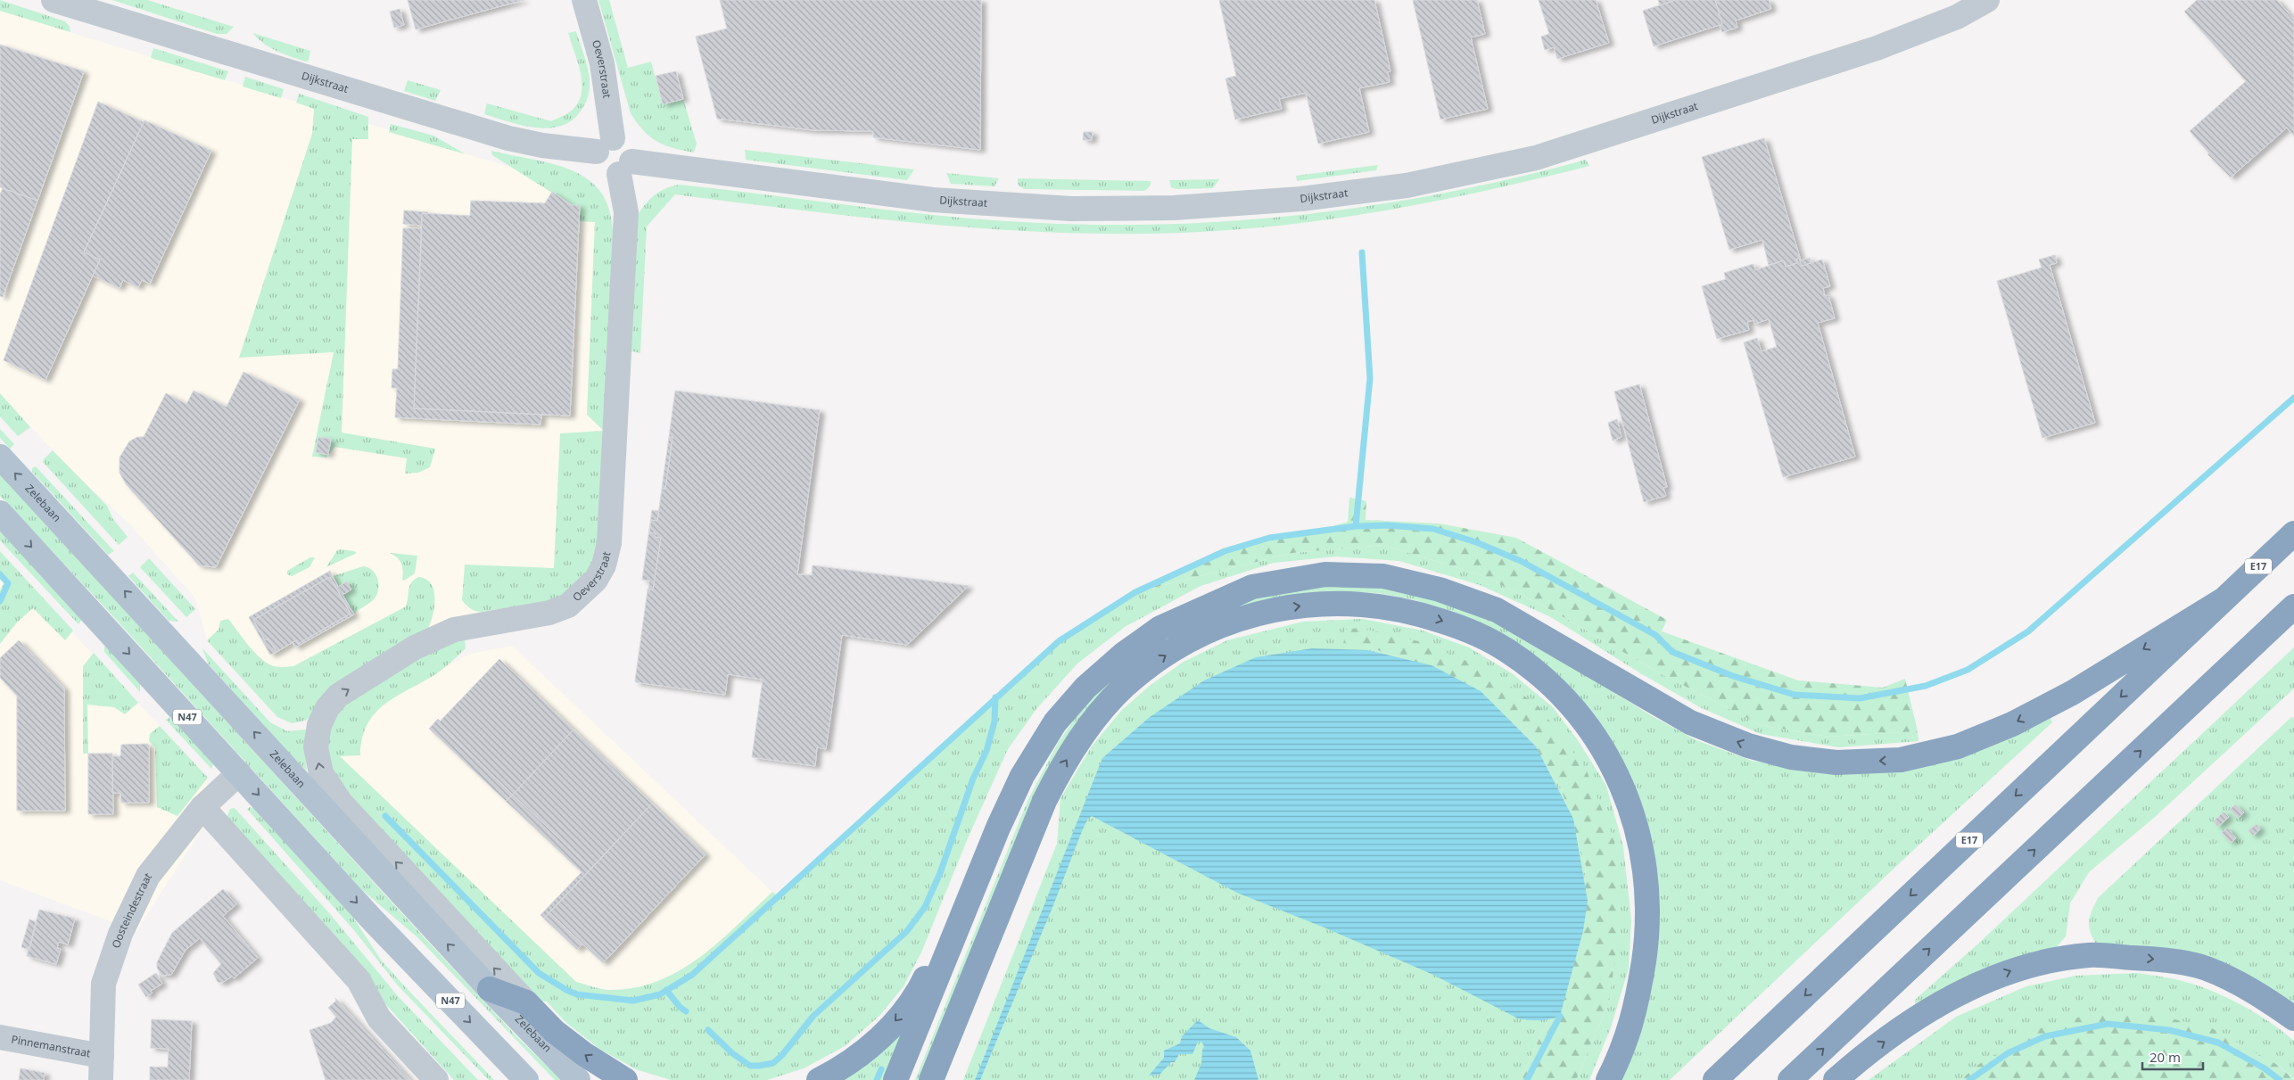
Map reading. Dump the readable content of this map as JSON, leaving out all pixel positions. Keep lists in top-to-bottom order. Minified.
{"streets":{"highway":["E17"],"main road":["Zelebaan","N47"],"street":["Oeverstraat","Dijkstraat","Oosteindestraat","Pinnemanstraat"]},"crossings":[["Oeverstraat","Dijkstraat"],["N47","Oosteindestraat"],["Oosteindestraat","Pinnemanstraat"]],"scale_bar":"20 m"}
